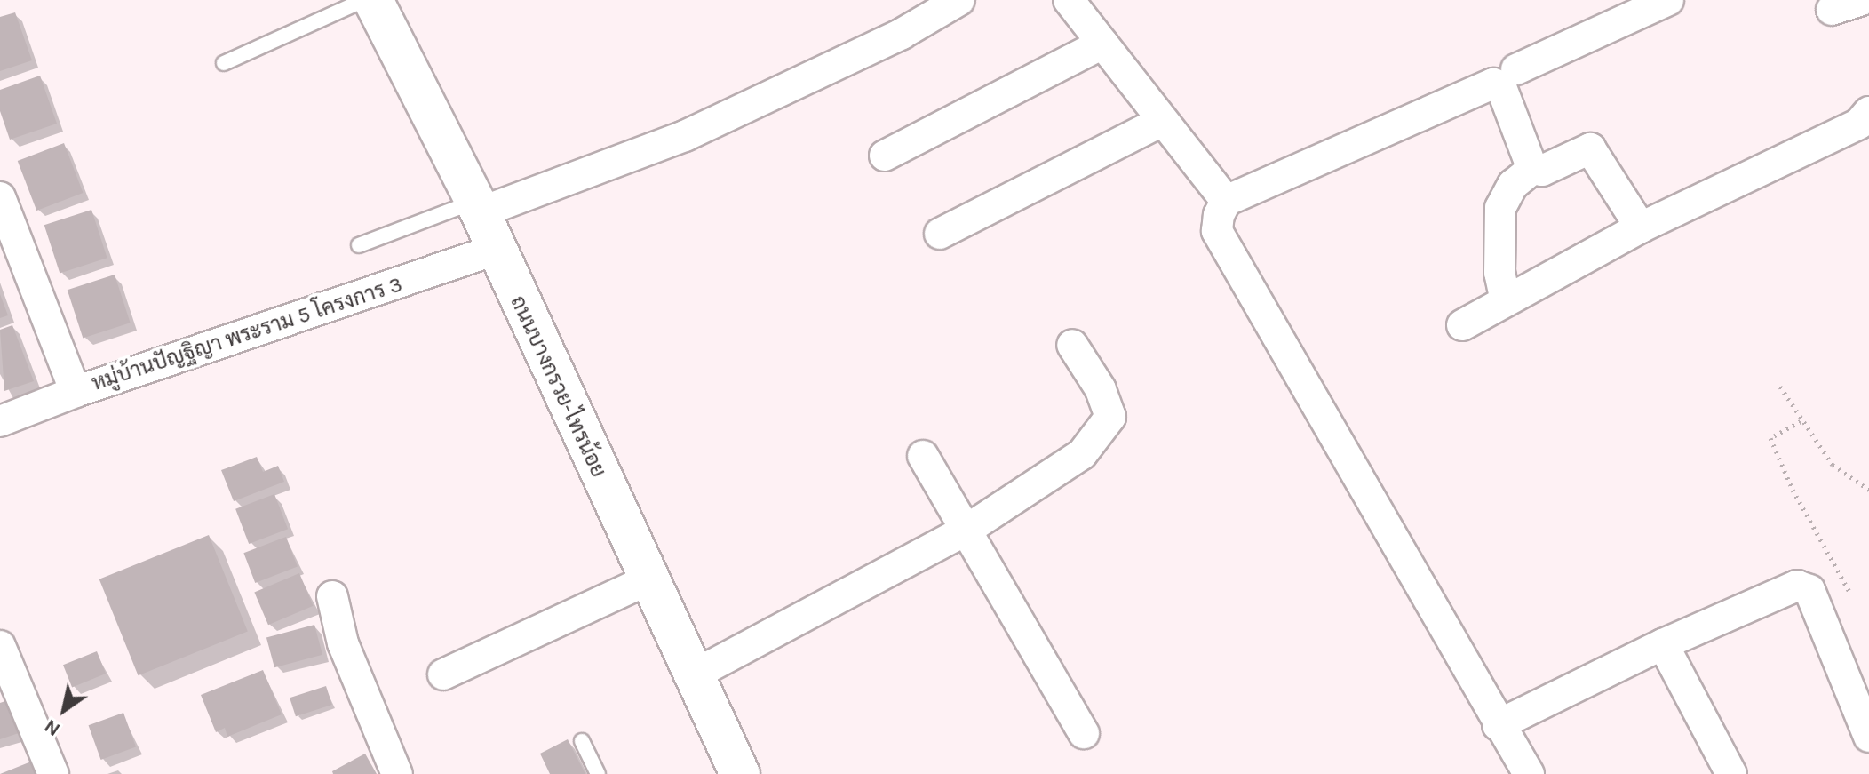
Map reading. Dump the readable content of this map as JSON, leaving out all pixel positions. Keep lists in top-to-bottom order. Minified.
{"streets":{"main road":["ถนนบางกรวย-ไทรน้อย"],"street":["หมู่บ้านปัญฐิญา พระราม 5 โครงการ 3"]},"crossings":[["หมู่บ้านปัญฐิญา พระราม 5 โครงการ 3","ถนนบางกรวย-ไทรน้อย"]],"north":"bottom left"}
